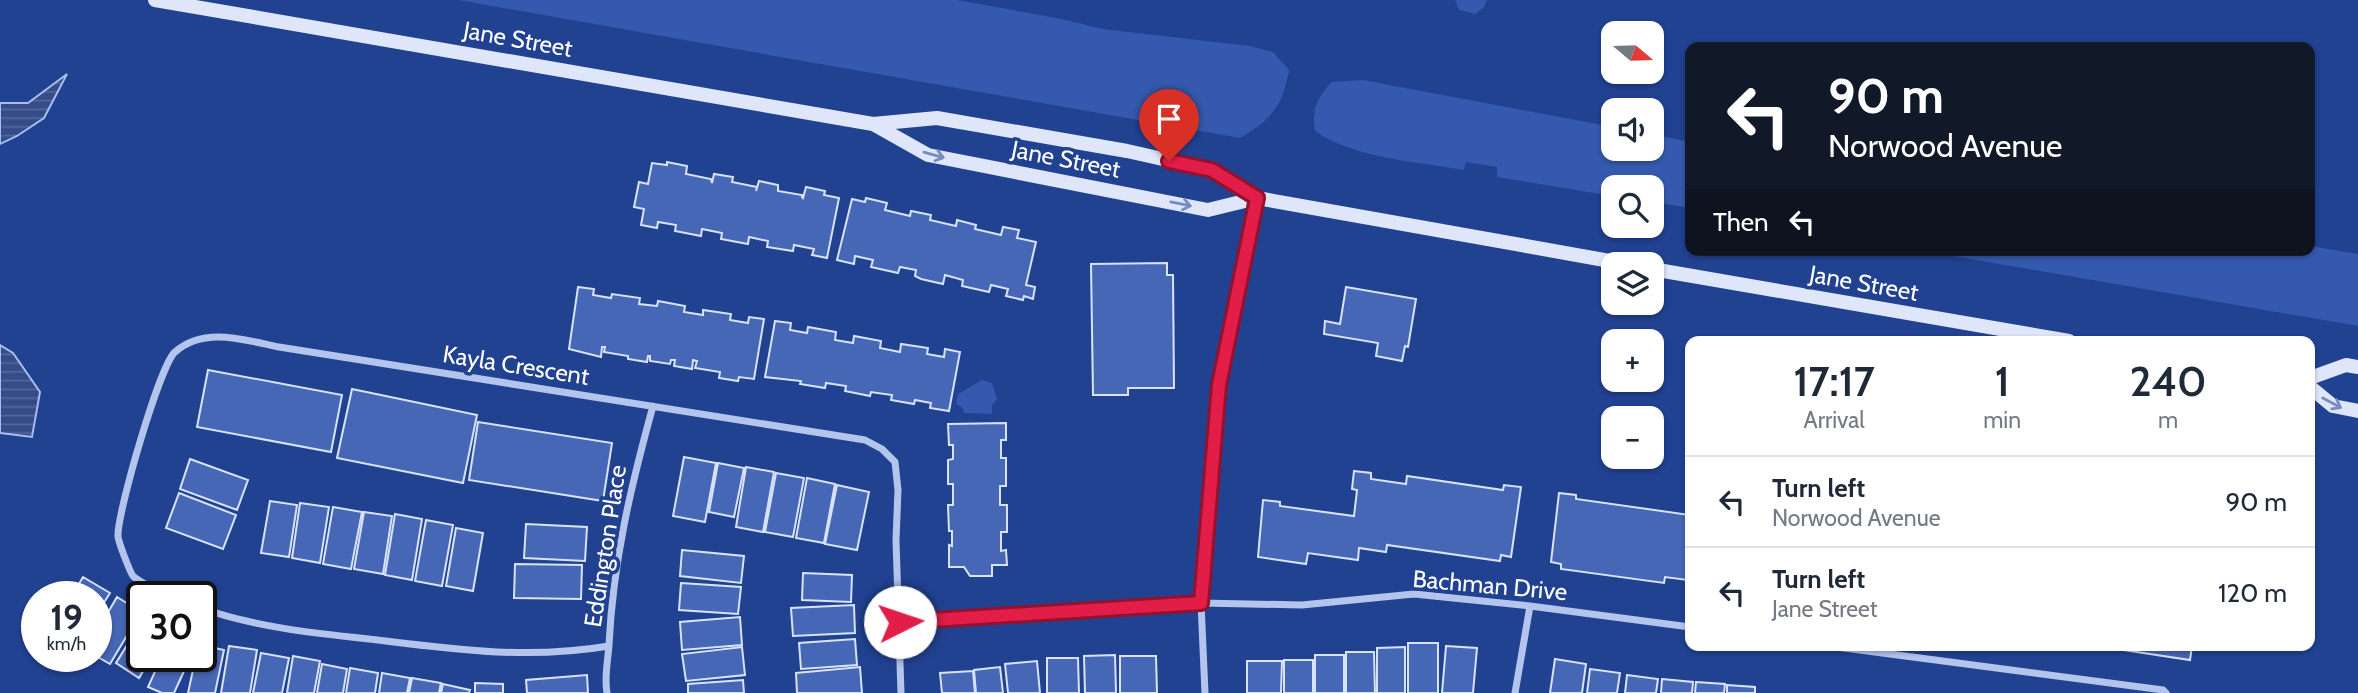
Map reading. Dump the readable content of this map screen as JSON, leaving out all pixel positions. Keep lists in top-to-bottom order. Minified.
{"streets":{"main road":["Jane Street"],"street":["Kayla Crescent","Eddington Place","Bachman Drive"]},"crossings":[["Kayla Crescent","Eddington Place"],["Kayla Crescent","Bachman Drive"]],"north":"right","page":{"map_buttons":["+","−"],"turn":["90 m","Norwood Avenue"],"then":"Then","eta":["17:17","Arrival","1","min","240","m"],"list":[{"name":"Turn left","note":"Norwood Avenue","value":"90 m"},{"name":"Turn left","note":"Jane Street","value":"120 m"}],"speed":"19 km/h","limit":"30"}}
